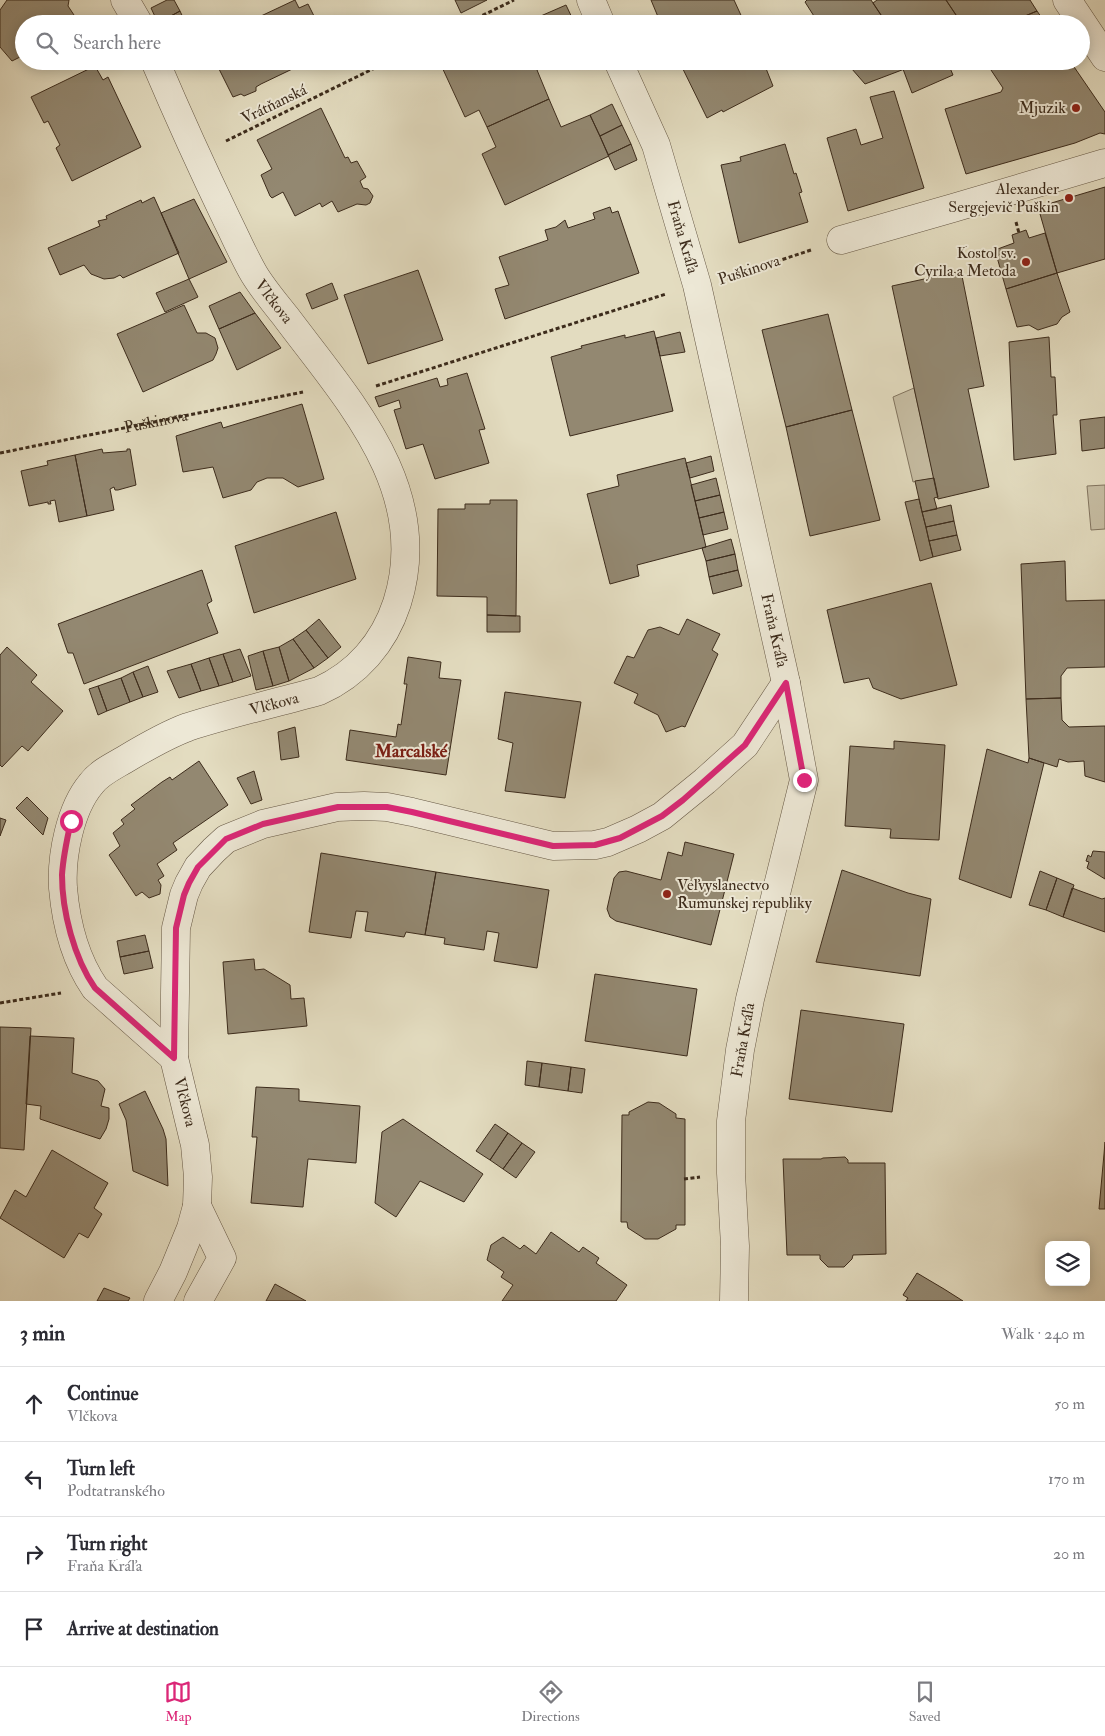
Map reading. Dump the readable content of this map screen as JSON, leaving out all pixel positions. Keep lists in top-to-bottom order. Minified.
{"streets":{"street":["Fraňa Kráľa","Vlčkova"],"path":["Vrátňanská","Puškinova"]},"crossings":[["Vrátňanská","Vlčkova"],["Fraňa Kráľa","Puškinova"]],"districts":["Marcalské"],"places":["Mjuzik","Alexander Sergejevič Puškin","Kostol sv. Cyrila a Metoda","Veľvyslanectvo Rumunskej republiky"],"page":{"search":"Search here","heading":["3 min","Walk · 240 m"],"list":[["Continue","Vlčkova","50 m"],["Turn left","Podtatranského","170 m"],["Turn right","Fraňa Kráľa","20 m"],"Arrive at destination"],"nav":["Map","Directions","Saved"]}}
